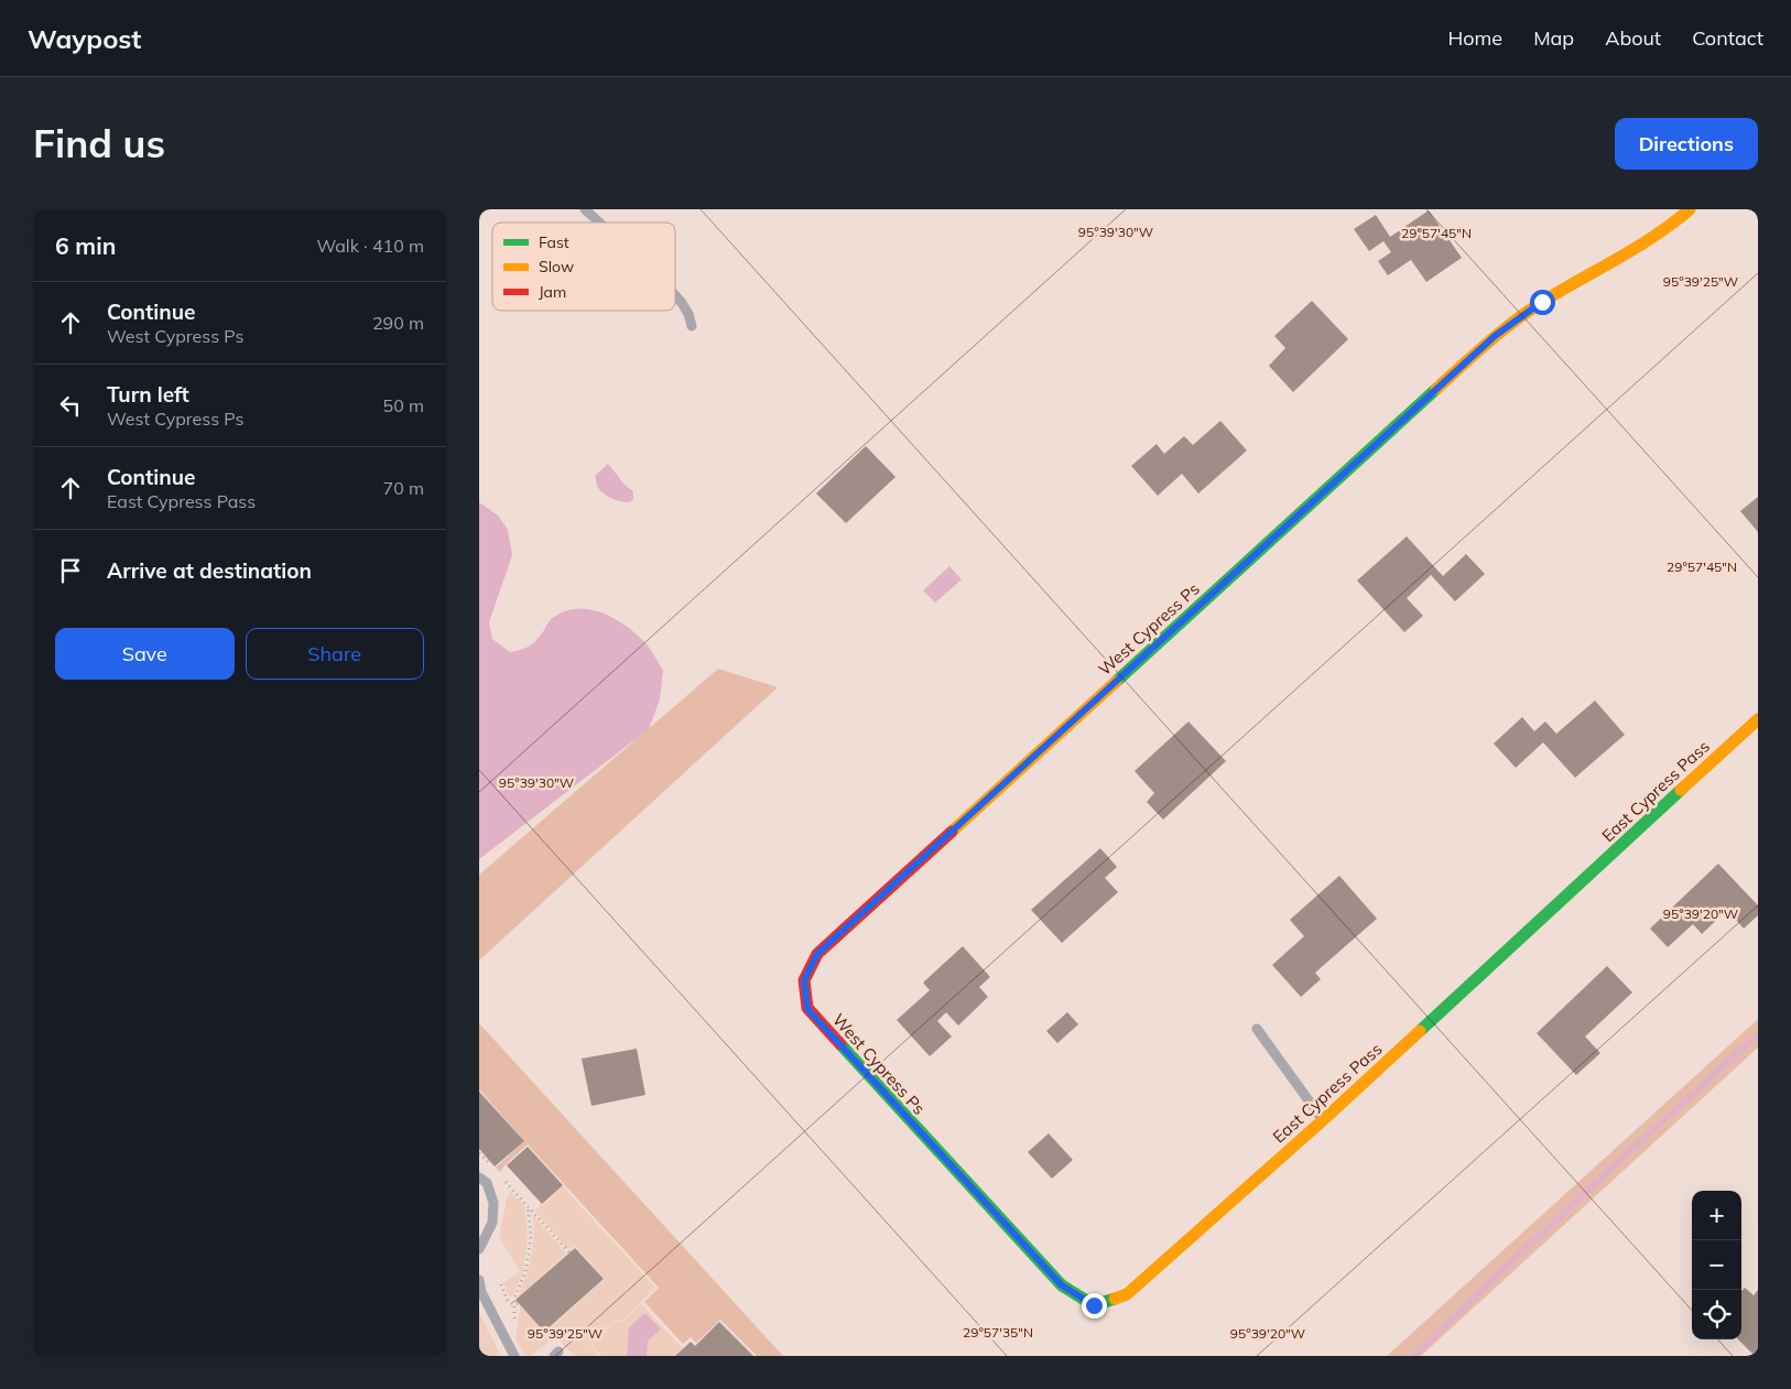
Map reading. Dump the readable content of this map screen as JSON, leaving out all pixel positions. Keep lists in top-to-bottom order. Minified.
{"streets":{"street":["West Cypress Ps","East Cypress Pass"]},"crossings":[["West Cypress Ps","East Cypress Pass"]],"legend":["Fast","Slow","Jam"],"page":{"header":"Waypost","nav":["Home","Map","About","Contact"],"buttons":["Directions",["Save","Share"]],"title":"Find us","heading":["6 min","Walk · 410 m"],"list":[["Continue","West Cypress Ps","290 m"],["Turn left","West Cypress Ps","50 m"],["Continue","East Cypress Pass","70 m"],"Arrive at destination"],"map_buttons":["+","−"]},"coordinates":["95°39'30\"W","29°57'45\"N","95°39'25\"W","95°39'20\"W","29°57'35\"N"]}
